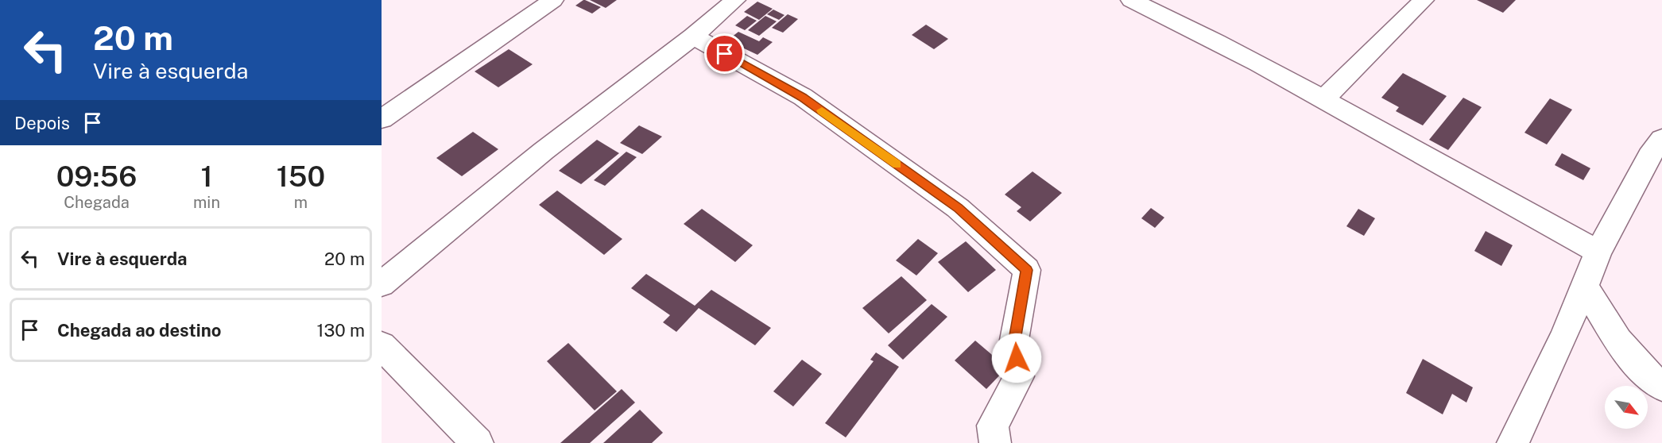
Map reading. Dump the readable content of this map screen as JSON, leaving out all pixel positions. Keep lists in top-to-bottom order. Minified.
{"north":"bottom right","page":{"turn":["20 m","Vire à esquerda"],"then":"Depois","eta":["09:56","Chegada","1","min","150","m"],"list":[{"name":"Vire à esquerda","value":"20 m"},{"name":"Chegada ao destino","value":"130 m"}]}}
